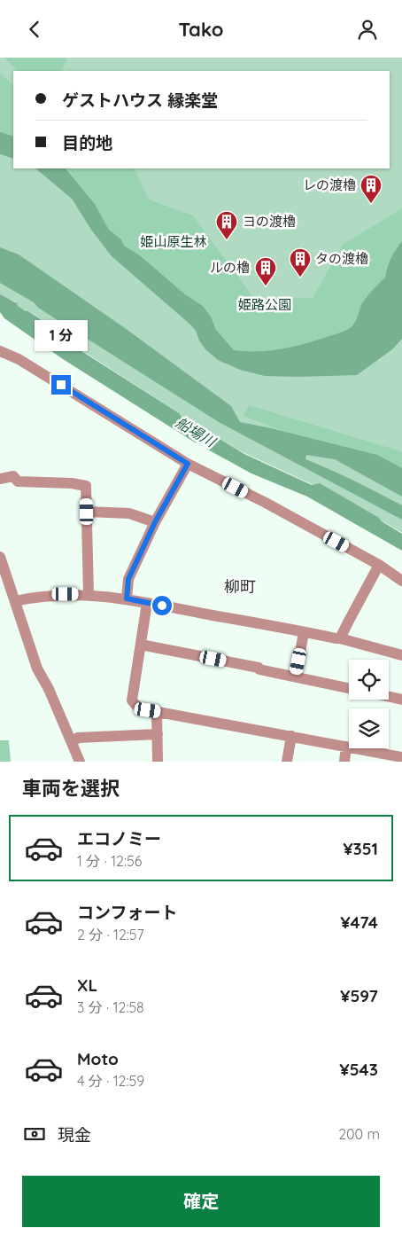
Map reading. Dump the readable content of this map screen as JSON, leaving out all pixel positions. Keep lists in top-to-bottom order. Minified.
{"districts":["柳町"],"water":["船場川"],"parks":["姫山原生林","姫路公園"],"places":{"building":["レの渡櫓","ヨの渡櫓","タの渡櫓","ルの櫓"]},"page":{"header":"Tako","banner":["ゲストハウス 縁楽堂","目的地"],"bubble":"1 分","heading":"車両を選択","list":[{"name":"エコノミー","note":"1 分 · 12:56","value":"¥351"},{"name":"コンフォート","note":"2 分 · 12:57","value":"¥474"},{"name":"XL","note":"3 分 · 12:58","value":"¥597"},{"name":"Moto","note":"4 分 · 12:59","value":"¥543"}],"pay":["現金","200 m"],"buttons":"確定"}}
